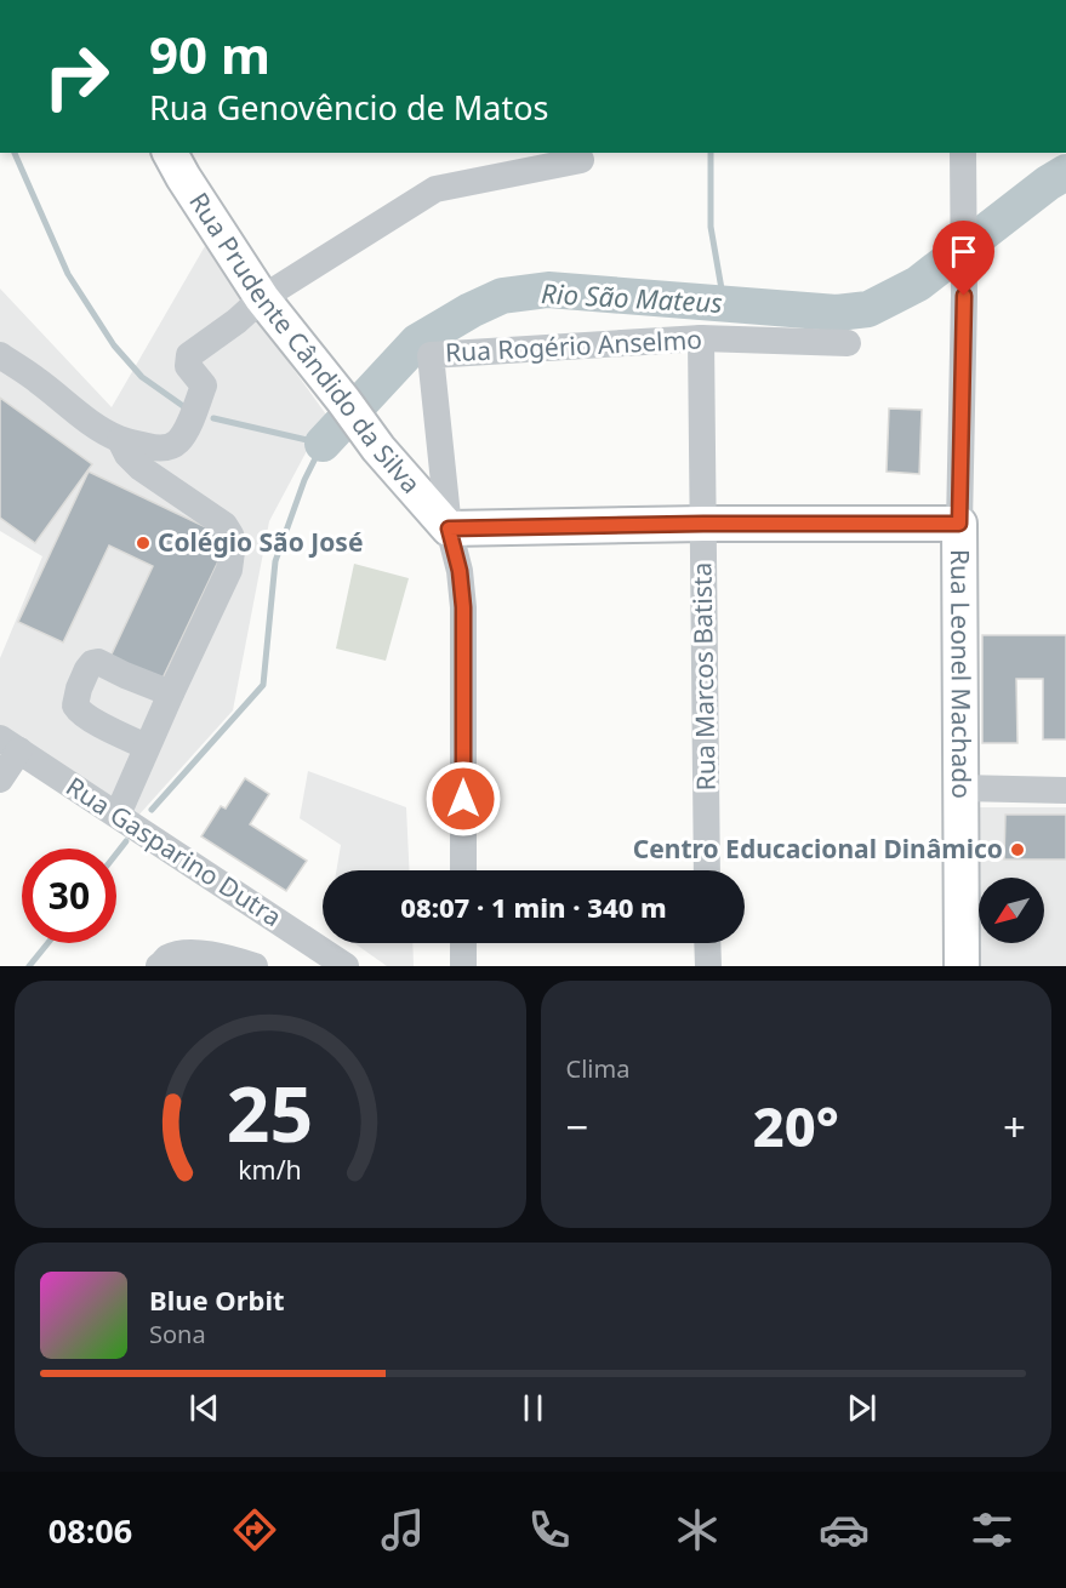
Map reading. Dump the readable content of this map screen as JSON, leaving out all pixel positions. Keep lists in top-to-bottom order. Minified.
{"streets":{"main road":["Rua Prudente Cândido da Silva","Rua Leonel Machado"],"street":["Rua Rogério Anselmo","Rua Marcos Batista","Rua Gasparino Dutra"]},"crossings":[["Rua Prudente Cândido da Silva","Rua Rogério Anselmo"],["Rua Rogério Anselmo","Rua Marcos Batista"]],"water":["Rio São Mateus"],"places":["Colégio São José","Centro Educacional Dinâmico"],"north":"bottom left","page":{"turn":["90 m","Rua Genovêncio de Matos"],"limit":"30","trip":"08:07 · 1 min · 340 m","tile":"Clima","heat":["−","20°","+"],"song":["Blue Orbit","Sona"],"tabs":"08:06","gauge":["25","km/h"]}}
